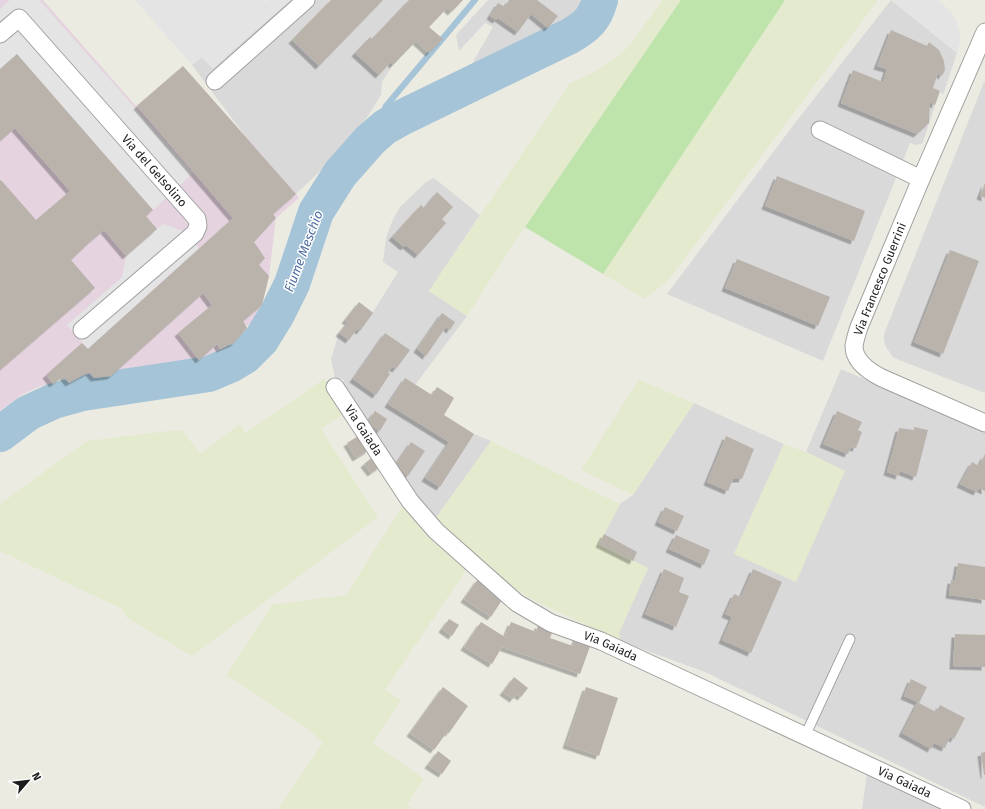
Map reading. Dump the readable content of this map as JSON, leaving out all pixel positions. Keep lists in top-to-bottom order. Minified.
{"streets":{"street":["Via del Gelsolino","Via Francesco Guerrini","Via Gaiada"]},"water":["Fiume Meschio"],"north":"top right"}
